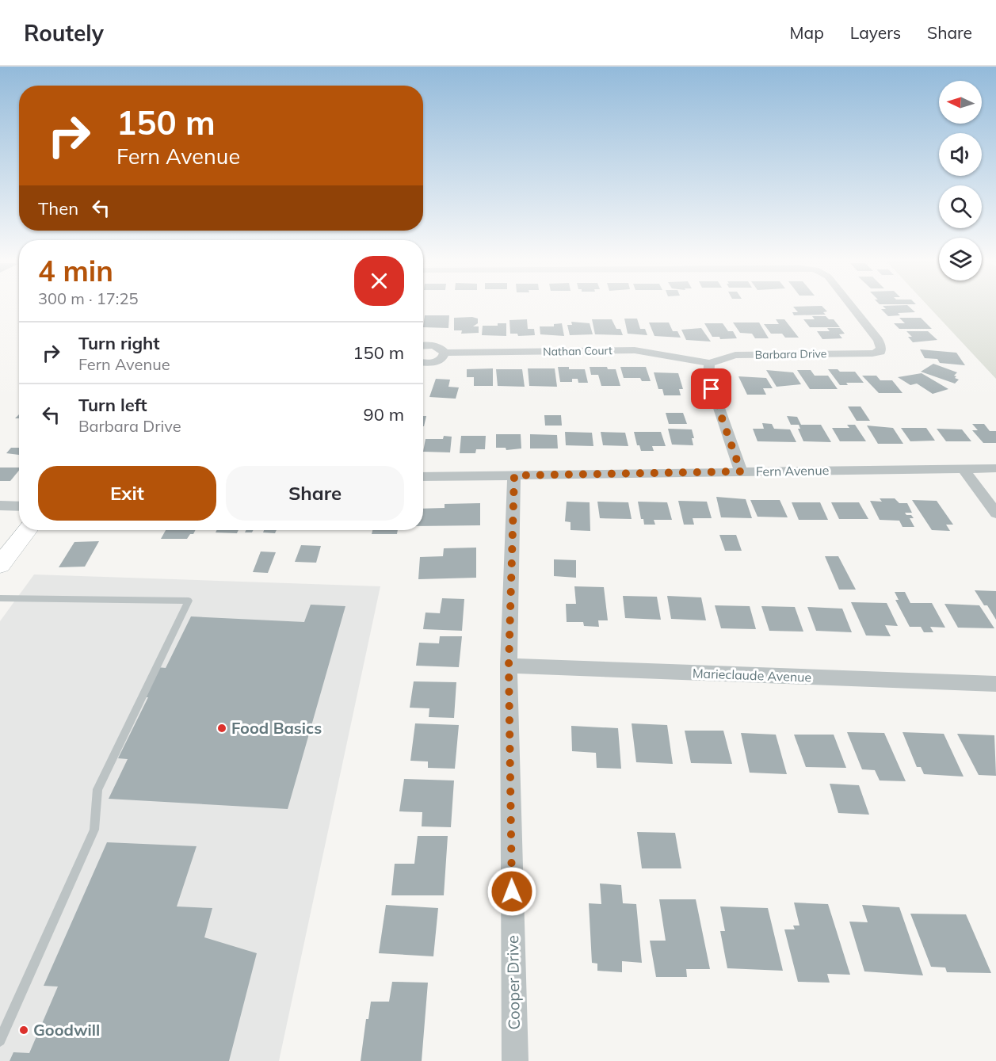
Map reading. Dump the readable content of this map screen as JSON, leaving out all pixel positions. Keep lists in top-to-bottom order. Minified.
{"streets":{"street":["Nathan Court","Barbara Drive","Fern Avenue","Marieclaude Avenue","Cooper Drive"]},"crossings":[["Nathan Court","Barbara Drive"],["Fern Avenue","Cooper Drive"],["Marieclaude Avenue","Cooper Drive"]],"places":["Food Basics","Goodwill"],"north":"left","page":{"header":"Routely","nav":["Map","Layers","Share"],"turn":["150 m","Fern Avenue"],"then":"Then","heading":["4 min","300 m · 17:25"],"list":[{"name":"Turn right","note":"Fern Avenue","value":"150 m"},{"name":"Turn left","note":"Barbara Drive","value":"90 m"}],"buttons":["Exit","Share"]}}
